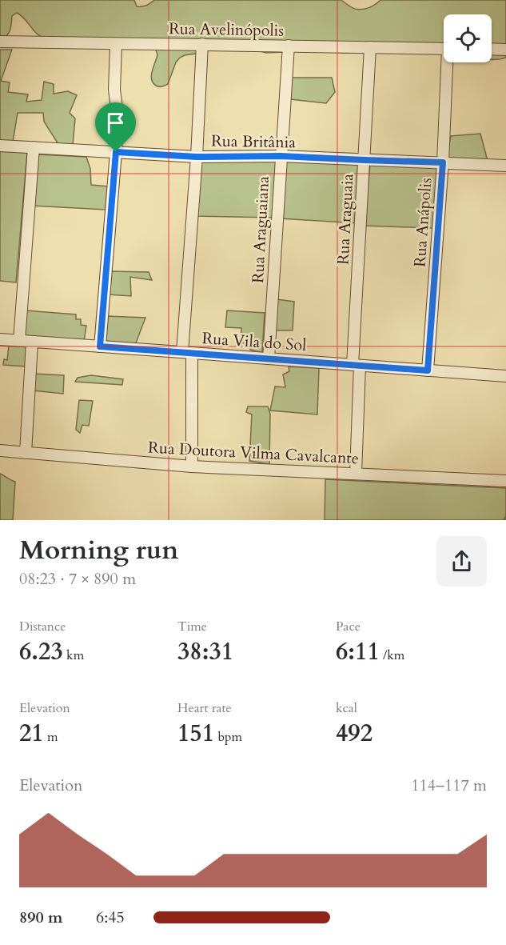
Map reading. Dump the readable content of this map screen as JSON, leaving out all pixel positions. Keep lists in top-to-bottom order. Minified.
{"streets":{"street":["Rua Avelinópolis","Rua Britânia","Rua Araguaia","Rua Anápolis","Rua Araguaiana","Rua Vila do Sol","Rua Doutora Vilma Cavalcante"]},"crossings":[["Rua Avelinópolis","Rua Araguaia"],["Rua Avelinópolis","Rua Araguaiana"],["Rua Britânia","Rua Araguaia"],["Rua Britânia","Rua Anápolis"],["Rua Britânia","Rua Araguaiana"],["Rua Araguaia","Rua Vila do Sol"],["Rua Araguaia","Rua Doutora Vilma Cavalcante"],["Rua Anápolis","Rua Vila do Sol"],["Rua Araguaiana","Rua Vila do Sol"]],"page":{"heading":["Morning run","08:23 · 7 × 890 m"],"stats":[["Distance","6.23 km"],["Time","38:31"],["Pace","6:11 /km"],["Elevation","21 m"],["Heart rate","151 bpm"],["kcal","492"]],"chart":["Elevation","114–117 m"],"list":[{"name":"890 m","note":"6:45"}]}}
